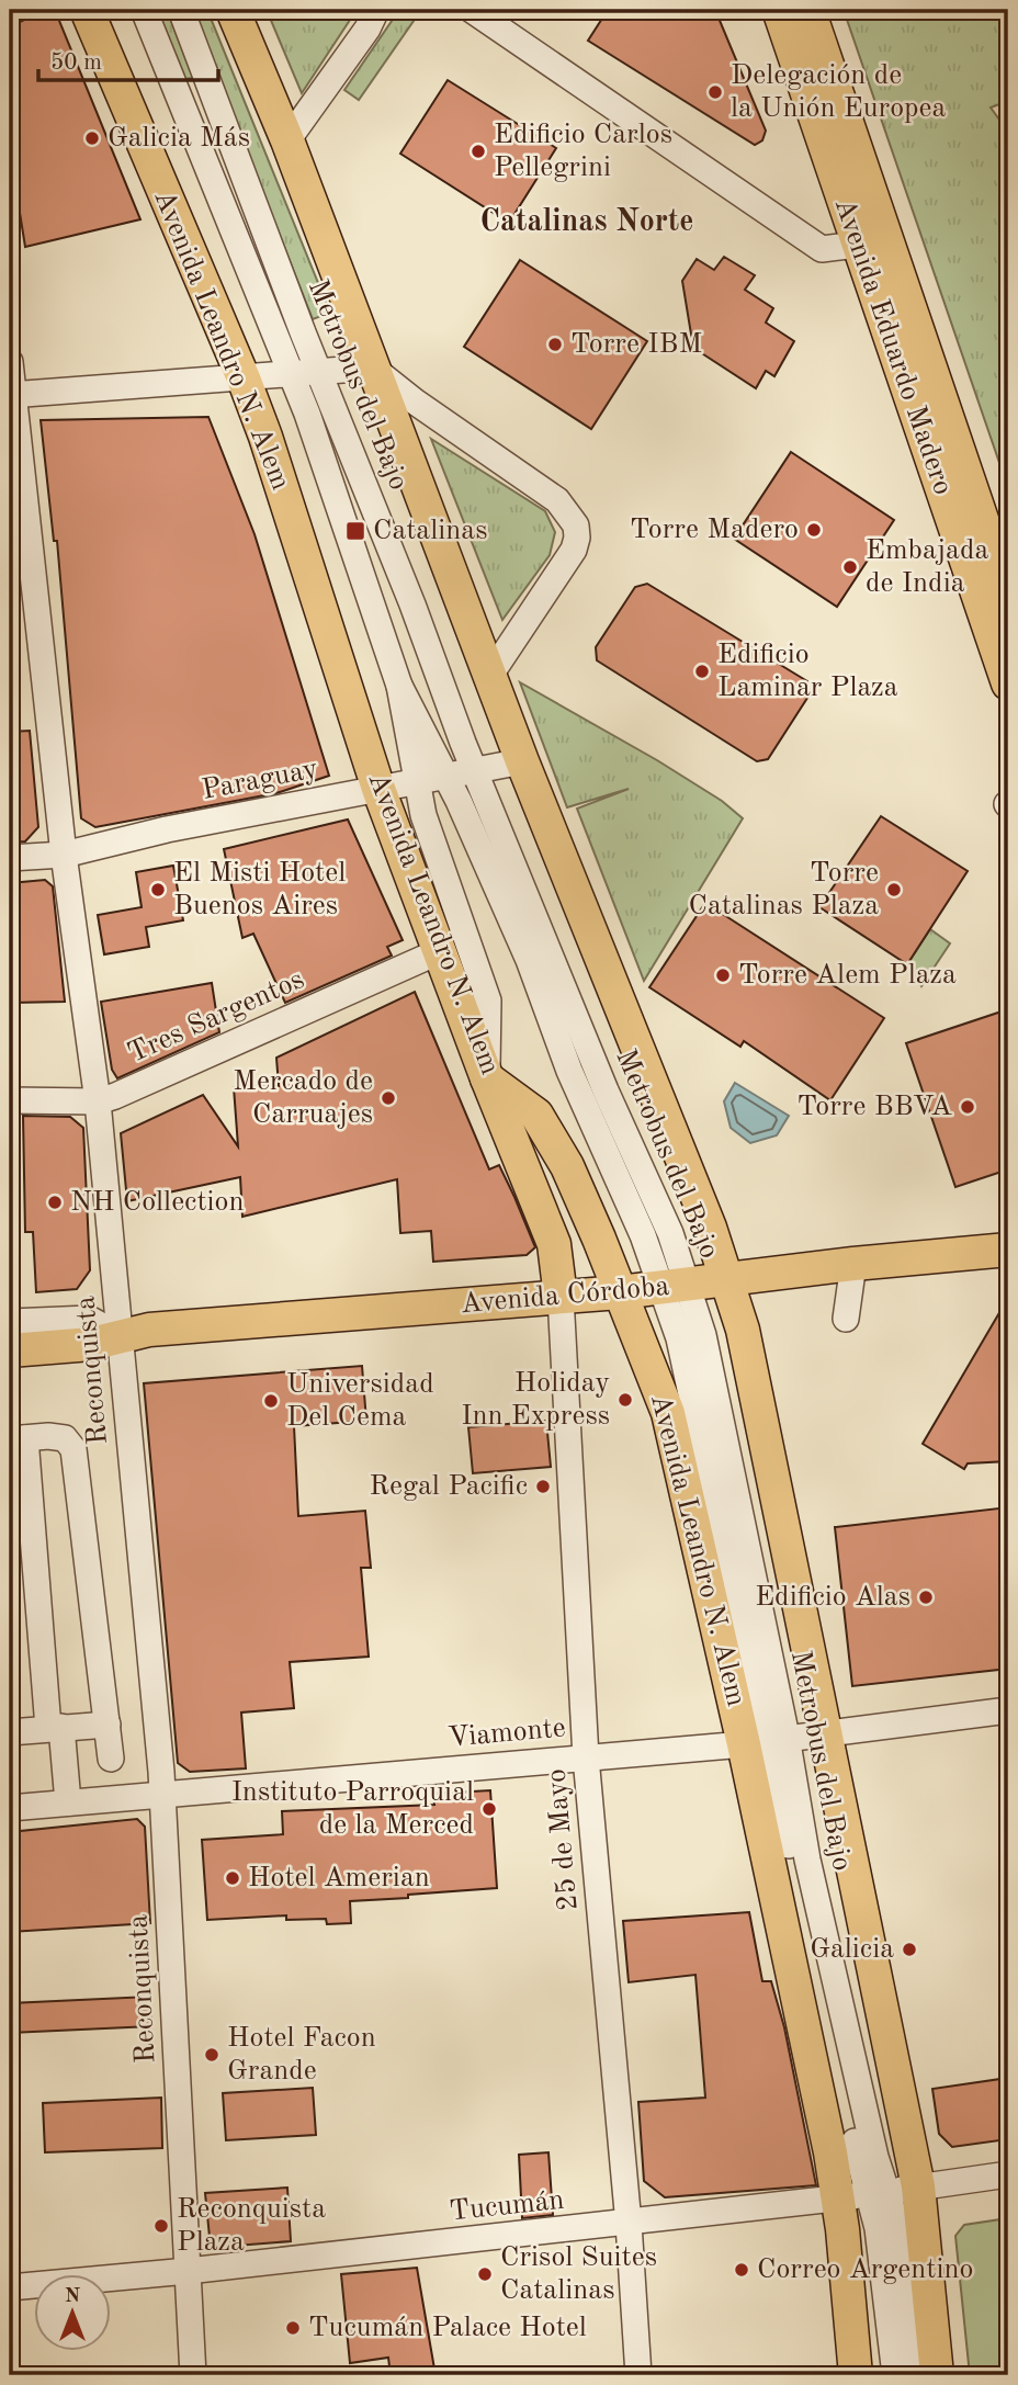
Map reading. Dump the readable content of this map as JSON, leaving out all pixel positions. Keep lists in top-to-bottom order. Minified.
{"streets":{"main road":["Avenida Leandro N. Alem","Avenida Eduardo Madero","Avenida Córdoba"],"street":["Metrobus del Bajo","Paraguay","Tres Sargentos","Reconquista","Viamonte","25 de Mayo","Tucumán"]},"crossings":[["Avenida Leandro N. Alem","Metrobus del Bajo"],["Avenida Leandro N. Alem","Paraguay"],["Avenida Leandro N. Alem","Tres Sargentos"],["Avenida Leandro N. Alem","Avenida Córdoba"],["Avenida Leandro N. Alem","Viamonte"],["Avenida Leandro N. Alem","Tucumán"],["Metrobus del Bajo","Paraguay"],["Metrobus del Bajo","Avenida Córdoba"],["Metrobus del Bajo","Viamonte"],["Metrobus del Bajo","Tucumán"],["Paraguay","Reconquista"],["Tres Sargentos","Reconquista"],["Avenida Córdoba","Reconquista"],["Avenida Córdoba","25 de Mayo"],["Reconquista","Viamonte"],["Reconquista","Tucumán"],["Viamonte","25 de Mayo"],["25 de Mayo","Tucumán"]],"districts":["Catalinas Norte"],"places":{"other":["Delegación de la Unión Europea","Galicia Más","Edificio Carlos Pellegrini","Torre IBM","Torre Madero","Embajada de India","Edificio Laminar Plaza","El Misti Hotel Buenos Aires","Torre Catalinas Plaza","Torre Alem Plaza","Mercado de Carruajes","Torre BBVA","NH Collection","Holiday Inn Express","Universidad Del Cema","Regal Pacific","Edificio Alas","Instituto Parroquial de la Merced","Hotel Amerian","Galicia","Hotel Facon Grande","Reconquista Plaza","Correo Argentino","Crisol Suites Catalinas","Tucumán Palace Hotel"],"transit":["Catalinas"]},"scale_bar":"50 m","north":"top"}
